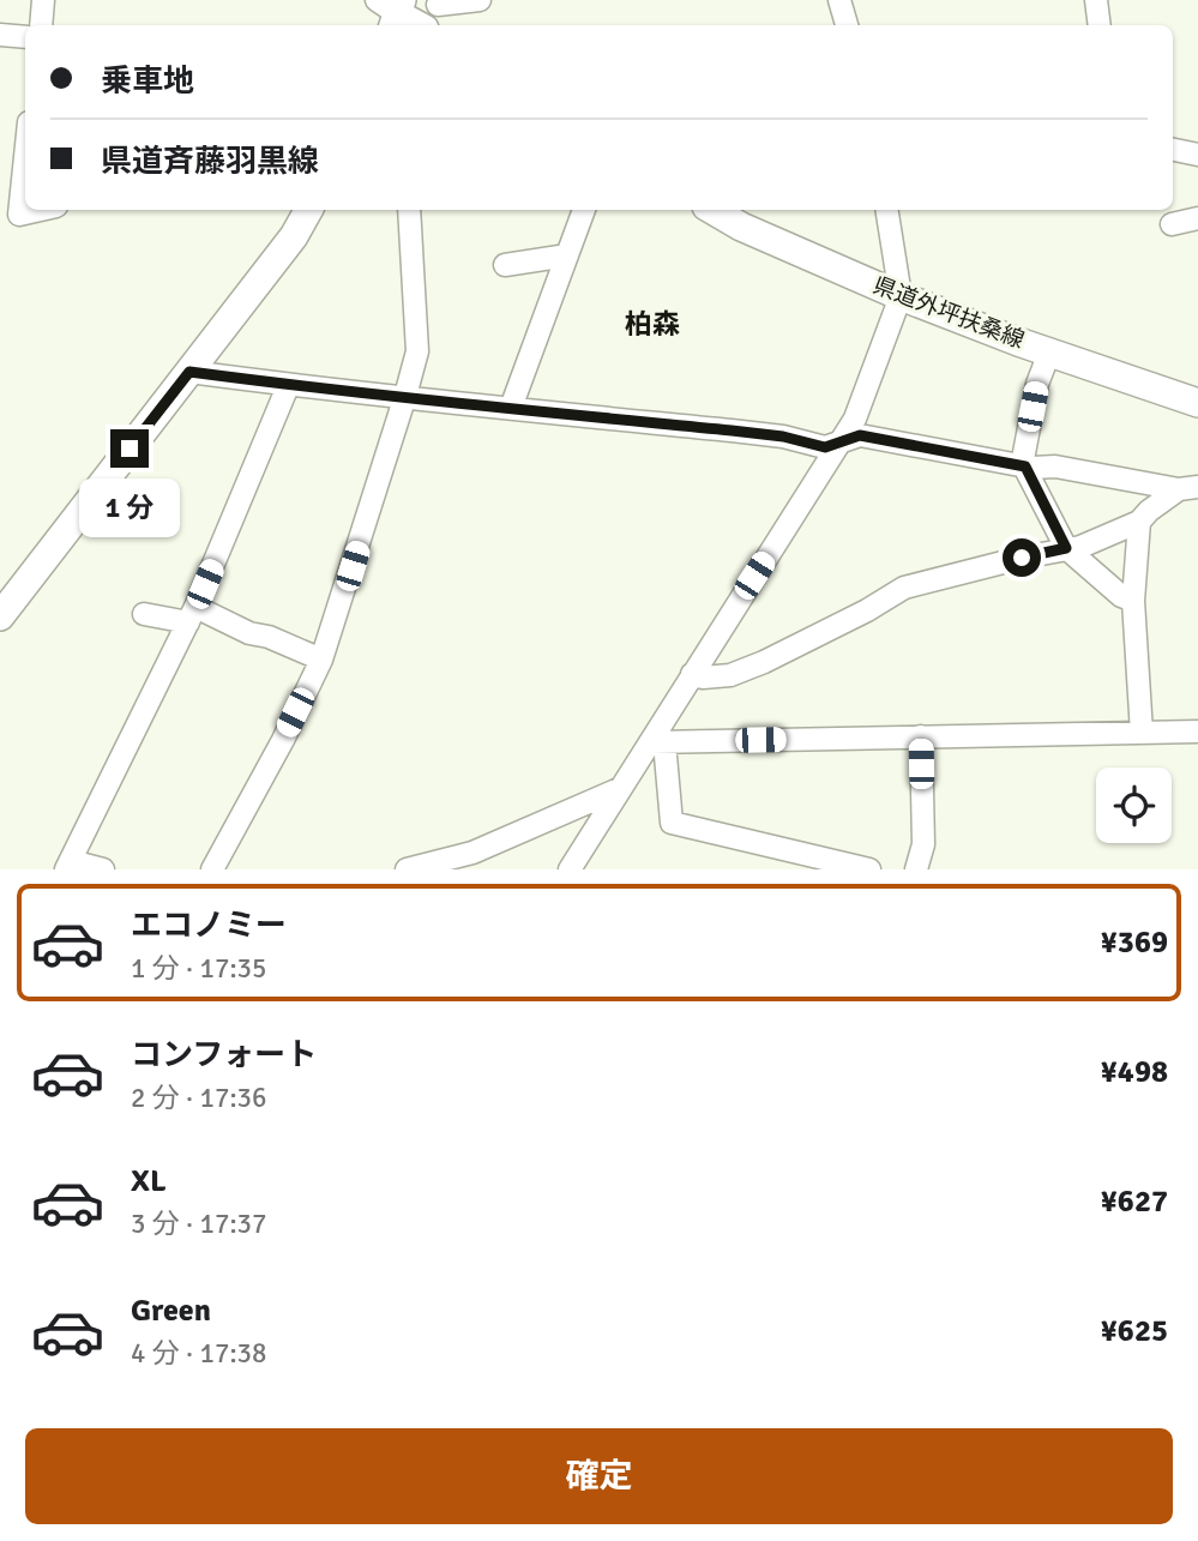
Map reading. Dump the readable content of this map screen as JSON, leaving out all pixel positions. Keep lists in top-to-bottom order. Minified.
{"streets":{"main road":["県道外坪扶桑線"]},"districts":["柏森"],"page":{"banner":["乗車地","県道斉藤羽黒線"],"bubble":"1 分","list":[{"name":"エコノミー","note":"1 分 · 17:35","value":"¥369"},{"name":"コンフォート","note":"2 分 · 17:36","value":"¥498"},{"name":"XL","note":"3 分 · 17:37","value":"¥627"},{"name":"Green","note":"4 分 · 17:38","value":"¥625"}],"buttons":"確定"}}
